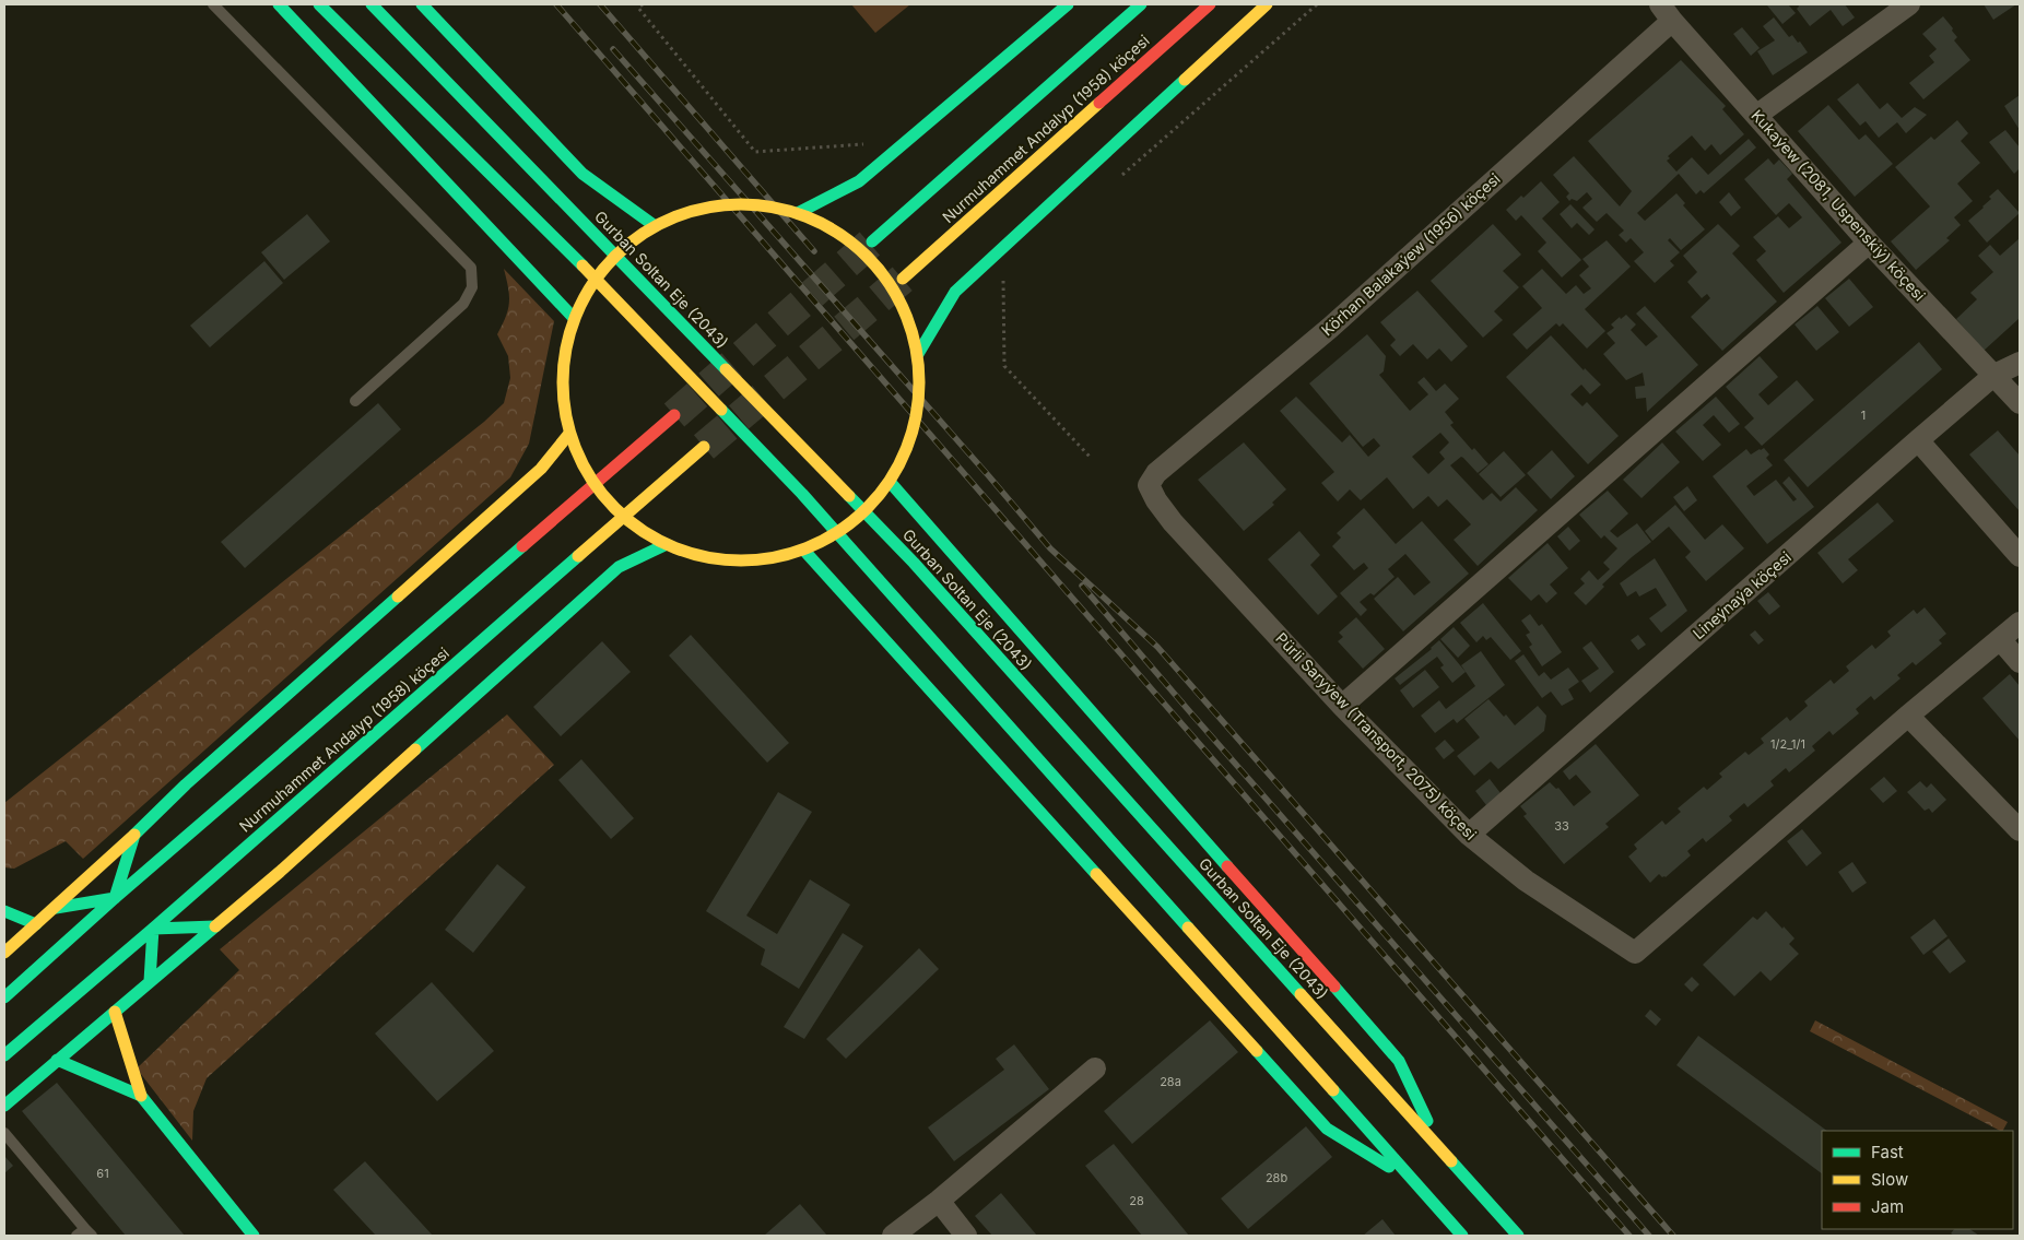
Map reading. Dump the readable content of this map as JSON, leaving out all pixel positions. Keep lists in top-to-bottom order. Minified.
{"streets":{"main road":["Nurmuhammet Andalyp (1958) köçesi","Gurban Soltan Eje (2043)"],"street":["Kukaýew (2081, Uspenskiý) köçesi","Körhan Balakaýew (1956) köçesi","Lineýnaýa köçesi","Pürli Saryýew (Transport, 2075) köçesi"]},"crossings":[["Kukaýew (2081, Uspenskiý) köçesi","Körhan Balakaýew (1956) köçesi"],["Kukaýew (2081, Uspenskiý) köçesi","Lineýnaýa köçesi"],["Körhan Balakaýew (1956) köçesi","Pürli Saryýew (Transport, 2075) köçesi"],["Lineýnaýa köçesi","Pürli Saryýew (Transport, 2075) köçesi"]],"house_numbers":["1","1/2_1/1","33","28a","61","28b","28"],"legend":["Fast","Slow","Jam"]}
